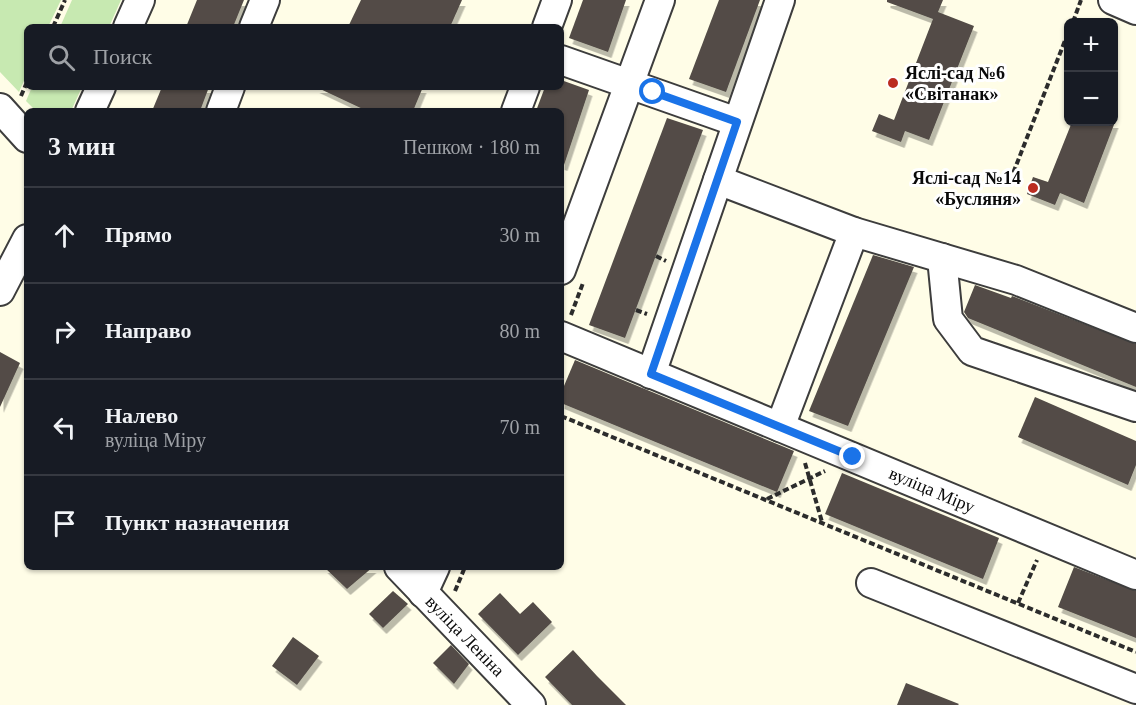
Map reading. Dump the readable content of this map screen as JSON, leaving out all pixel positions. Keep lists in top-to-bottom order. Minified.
{"streets":{"street":["вуліца Міру","вуліца Леніна"]},"places":["Яслі-сад №6 «Світанак»","Яслі-сад №14 «Бусляня»"],"page":{"map_buttons":["+","−"],"search":"Поиск","heading":["3 мин","Пешком · 180 m"],"list":[["Прямо","30 m"],["Направо","80 m"],["Налево","вуліца Міру","70 m"],"Пункт назначения"]}}
